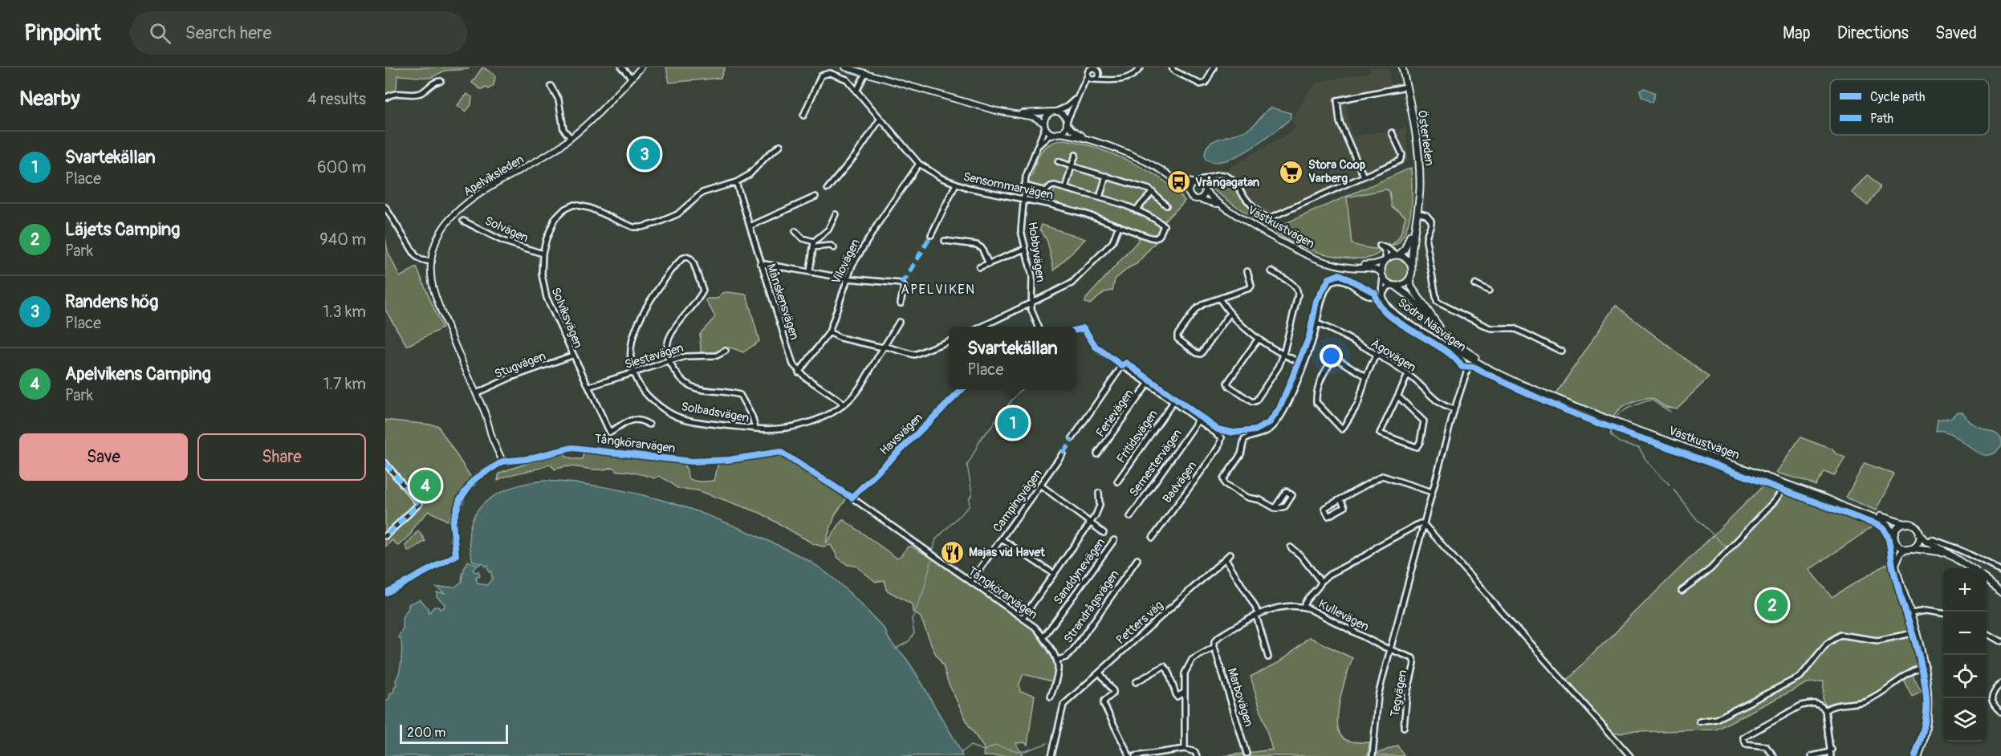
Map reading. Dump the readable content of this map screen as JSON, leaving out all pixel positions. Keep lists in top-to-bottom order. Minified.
{"streets":{"main road":["Österleden","Västkustvägen"],"street":["Apelviksleden","Sensommarvägen","Solvägen","Hobbyvägen","Vilovägen","Månskensvägen","Solviksvägen","Södra Näsvägen","Ägovägen","Siestavägen","Stugvägen","Solbadsvägen","Ferievägen","Havsvägen","Fritidsvägen","Tångkörarvägen","Semestervägen","Badvägen","Campingvägen","Sanddynevägen","Strandrågsvägen","Kullevägen","Petters väg","Tegvägen","Marbovägen"]},"crossings":[["Österleden","Västkustvägen"],["Apelviksleden","Stugvägen"],["Apelviksleden","Tångkörarvägen"],["Sensommarvägen","Hobbyvägen"],["Sensommarvägen","Vilovägen"],["Västkustvägen","Hobbyvägen"],["Solvägen","Solviksvägen"],["Vilovägen","Månskensvägen"],["Månskensvägen","Solviksvägen"],["Månskensvägen","Solbadsvägen"],["Solviksvägen","Siestavägen"],["Solviksvägen","Stugvägen"],["Södra Näsvägen","Ägovägen"],["Södra Näsvägen","Kullevägen"],["Södra Näsvägen","Tegvägen"],["Siestavägen","Solbadsvägen"],["Havsvägen","Tångkörarvägen"],["Tångkörarvägen","Campingvägen"],["Tångkörarvägen","Sanddynevägen"],["Tångkörarvägen","Strandrågsvägen"],["Semestervägen","Badvägen"],["Kullevägen","Tegvägen"],["Kullevägen","Marbovägen"]],"districts":["APELVIKEN"],"places":{"supermarket":["Stora Coop Varberg"],"bus stop":["Vrångagatan"],"restaurant":["Majas vid Havet"]},"legend":["Cycle path","Path"],"scale_bar":"200 m","page":{"header":"Pinpoint","search":"Search here","nav":["Map","Directions","Saved"],"heading":["Nearby","4 results"],"list":[{"mark":"1","name":"Svartekällan","note":"Place","value":"600 m"},{"mark":"2","name":"Läjets Camping","note":"Park","value":"940 m"},{"mark":"3","name":"Randens hög","note":"Place","value":"1.3 km"},{"mark":"4","name":"Apelvikens Camping","note":"Park","value":"1.7 km"}],"pins":["3","1","4","2"],"popup":["Svartekällan","Place"],"buttons":["Save","Share"],"map_buttons":["+","−"],"scale":"200 m"}}
